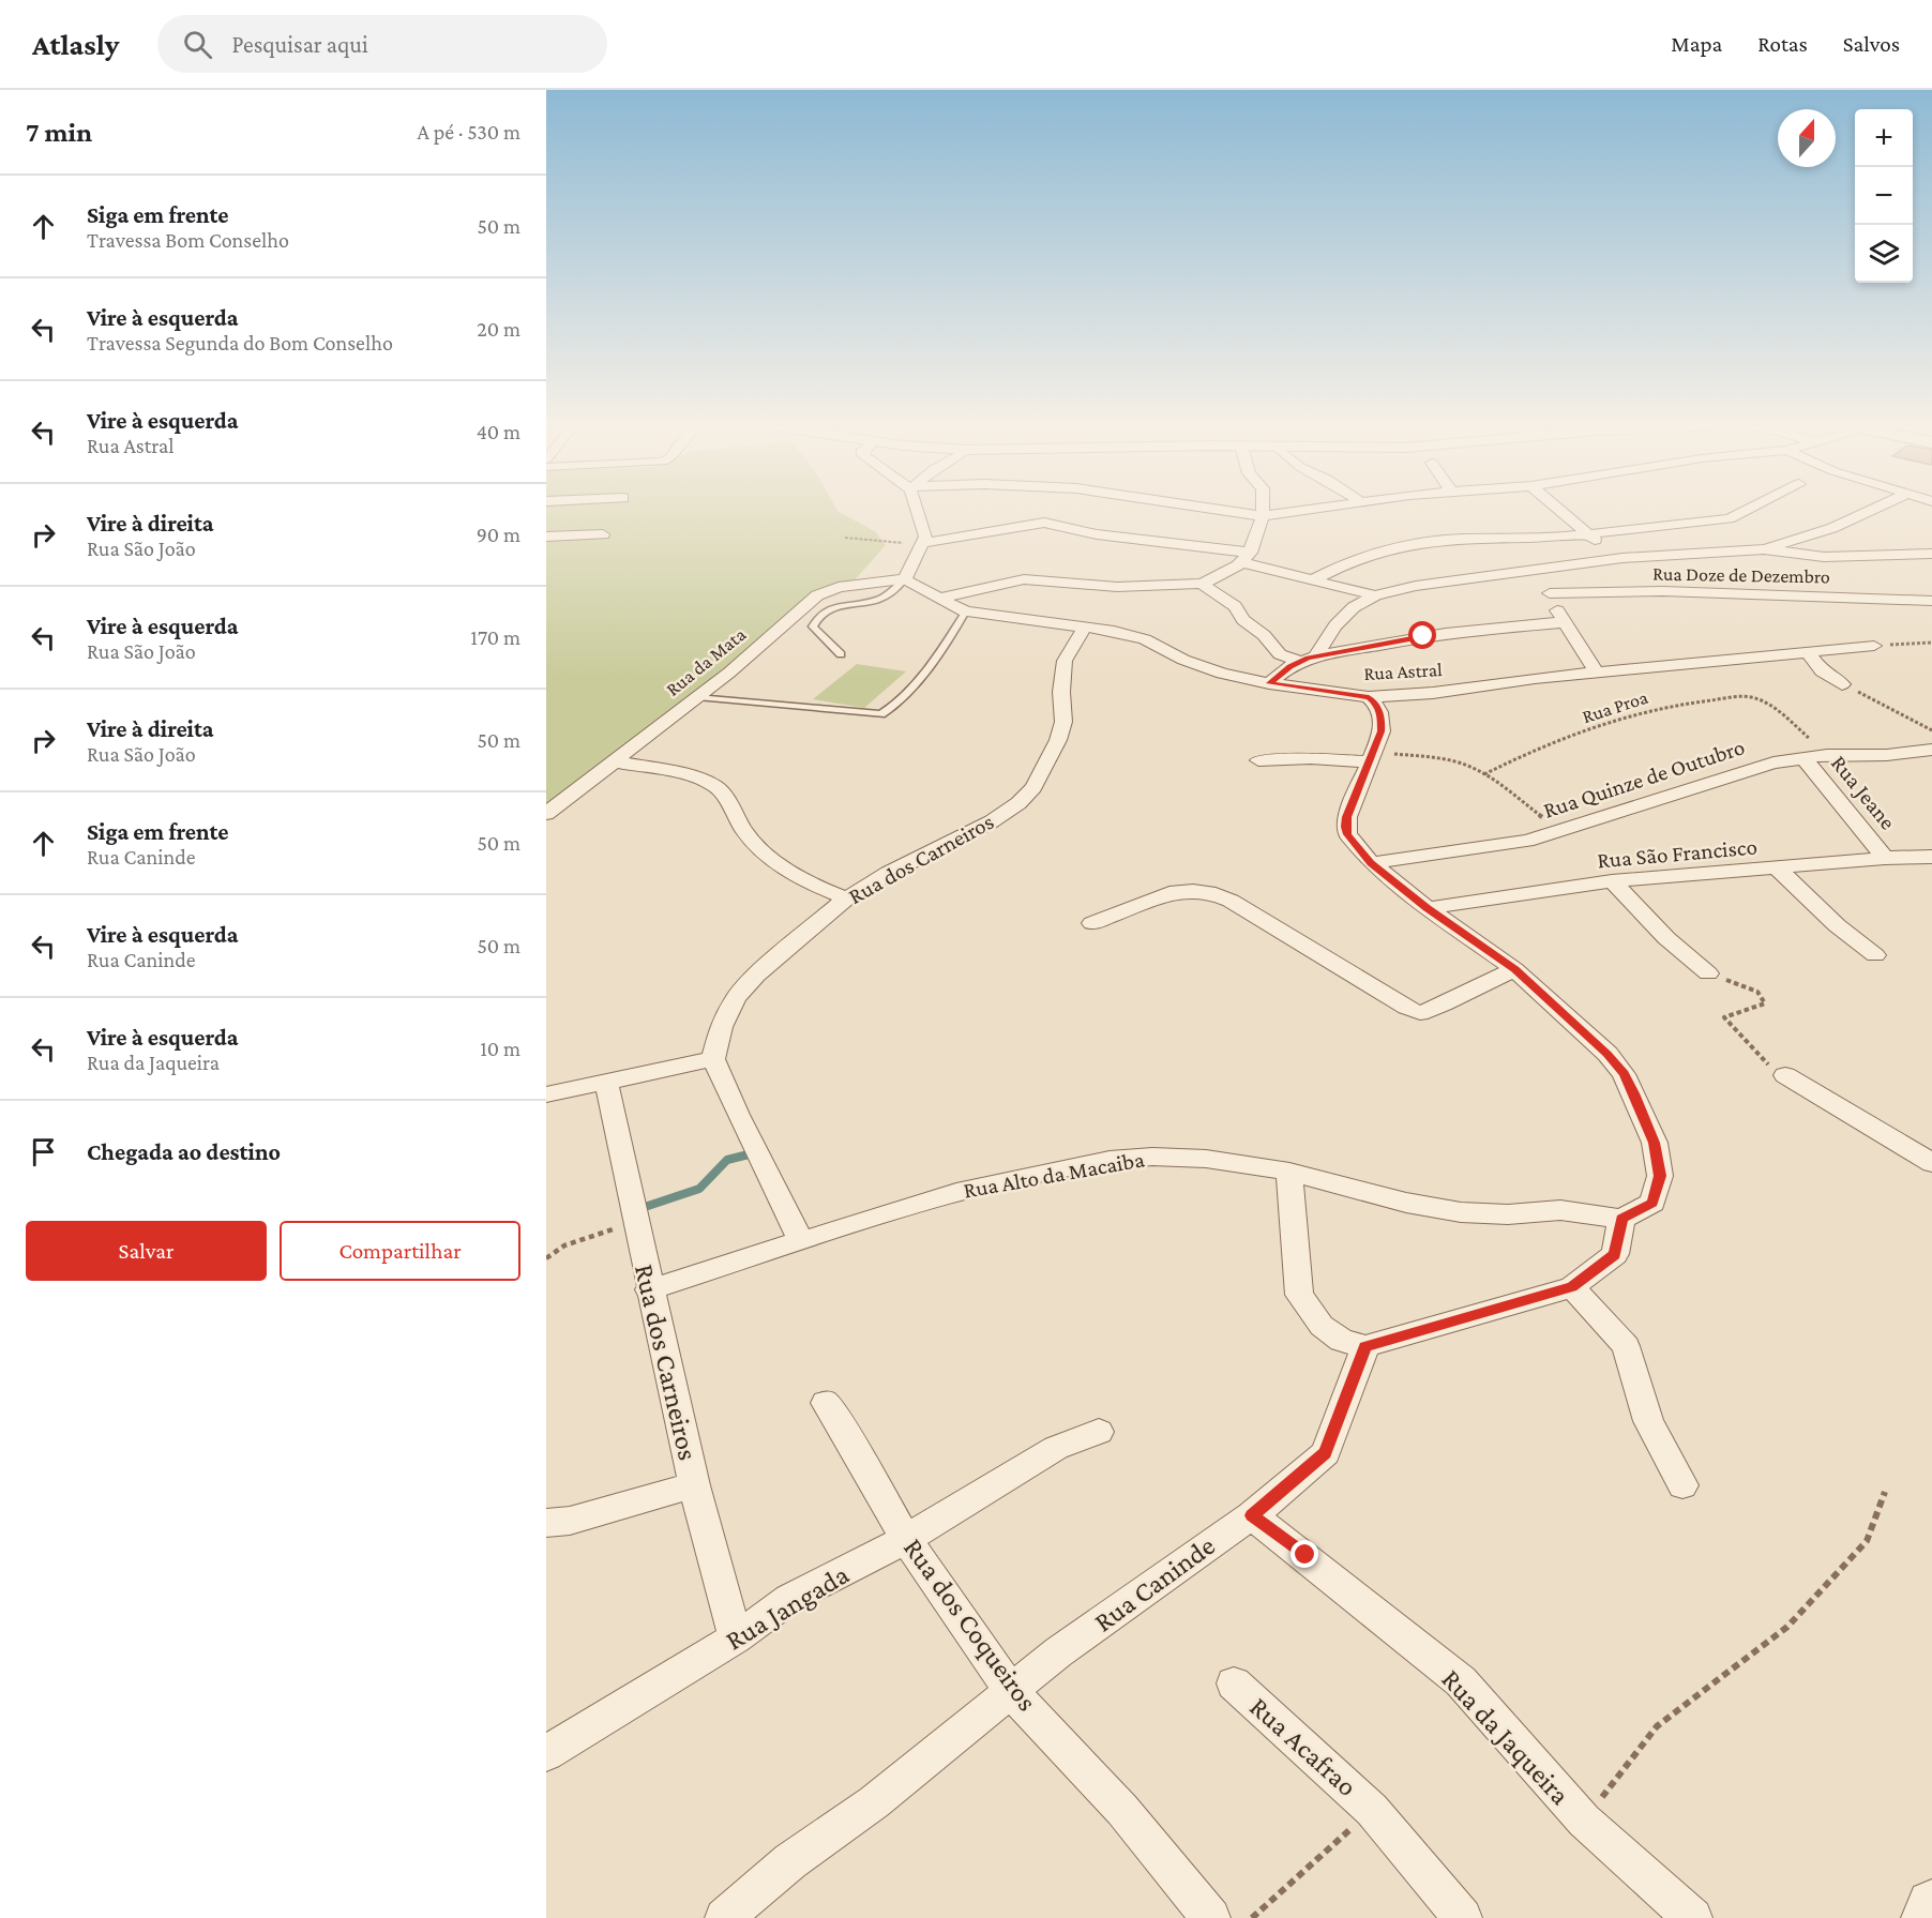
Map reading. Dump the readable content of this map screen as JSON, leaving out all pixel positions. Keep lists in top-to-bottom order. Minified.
{"streets":{"street":["Rua Doze de Dezembro","Rua da Mata","Rua Astral","Rua Quinze de Outubro","Rua Jeane","Rua São Francisco","Rua dos Carneiros","Rua Alto da Macaiba","Rua Caninde","Rua Jangada","Rua dos Coqueiros","Rua da Jaqueira","Rua Acafrao"],"path":["Rua Proa"]},"crossings":[["Rua da Mata","Rua Astral"],["Rua Astral","Rua dos Carneiros"],["Rua Proa","Rua Quinze de Outubro"],["Rua Quinze de Outubro","Rua Jeane"],["Rua Jeane","Rua São Francisco"],["Rua dos Carneiros","Rua Alto da Macaiba"],["Rua dos Carneiros","Rua Jangada"],["Rua Caninde","Rua dos Coqueiros"],["Rua Caninde","Rua da Jaqueira"],["Rua Jangada","Rua dos Coqueiros"]],"north":"top","page":{"header":"Atlasly","search":"Pesquisar aqui","nav":["Mapa","Rotas","Salvos"],"heading":["7 min","A pé · 530 m"],"map_buttons":["+","−"],"list":[["Siga em frente","Travessa Bom Conselho","50 m"],["Vire à esquerda","Travessa Segunda do Bom Conselho","20 m"],["Vire à esquerda","Rua Astral","40 m"],["Vire à direita","Rua São João","90 m"],["Vire à esquerda","Rua São João","170 m"],["Vire à direita","Rua São João","50 m"],["Siga em frente","Rua Caninde","50 m"],["Vire à esquerda","Rua Caninde","50 m"],["Vire à esquerda","Rua da Jaqueira","10 m"],"Chegada ao destino"],"buttons":["Salvar","Compartilhar"]}}
